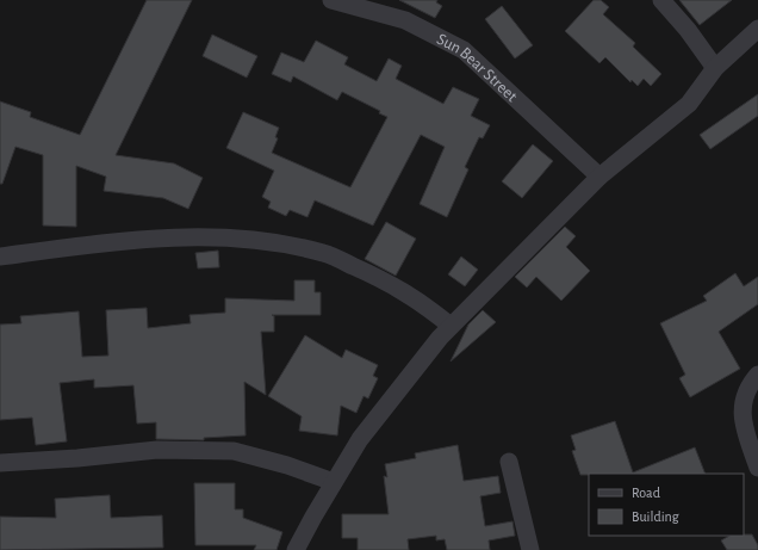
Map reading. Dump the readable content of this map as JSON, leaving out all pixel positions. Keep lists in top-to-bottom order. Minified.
{"streets":{"street":["Sun Bear Street"]},"legend":["Road","Building"]}
